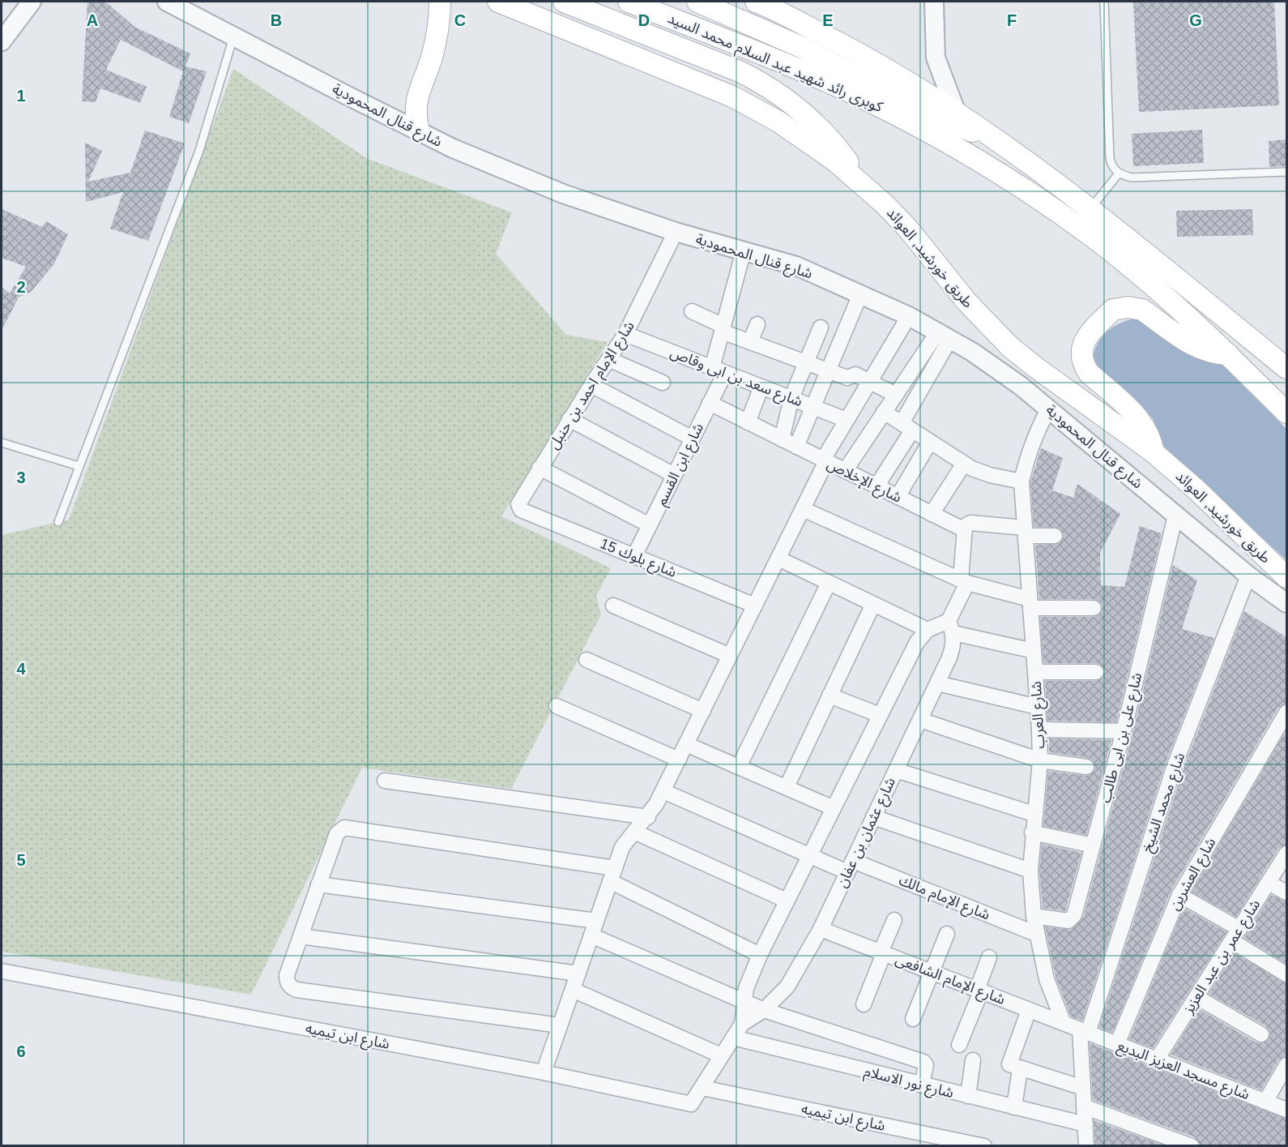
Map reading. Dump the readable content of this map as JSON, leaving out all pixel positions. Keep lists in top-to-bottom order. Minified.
{"streets":{"main road":["كوبرى رائد شهيد عبد السلام محمد السيد","طريق خورشيد, العوائد"],"street":["شارع قنال المحمودية","شارع سعد بن ابى وقاص","شارع الإمام احمد بن حنبل","شارع ابن القسم","شارع الإخلاص","شارع بلوك 15","شارع العرب","شارع على بن ابى طالب","شارع محمد الشيخ","شارع عثمان بن عفان","شارع العشرين","شارع الإمام مالك","شارع عمر بن عبد العزيز","شارع الإمام الشافعى","شارع ابن تيميه","شارع مسجد العزيز البديع","شارع نور الاسلام"]},"crossings":[["كوبرى رائد شهيد عبد السلام محمد السيد","طريق خورشيد, العوائد"],["شارع قنال المحمودية","شارع الإمام احمد بن حنبل"],["شارع قنال المحمودية","شارع ابن القسم"],["شارع قنال المحمودية","شارع العرب"],["شارع قنال المحمودية","شارع على بن ابى طالب"],["شارع قنال المحمودية","شارع محمد الشيخ"],["شارع سعد بن ابى وقاص","شارع الإمام احمد بن حنبل"],["شارع سعد بن ابى وقاص","شارع ابن القسم"],["شارع الإمام احمد بن حنبل","شارع بلوك 15"],["شارع ابن القسم","شارع الإخلاص"],["شارع ابن القسم","شارع بلوك 15"],["شارع الإخلاص","شارع العرب"],["شارع العرب","شارع على بن ابى طالب"],["شارع العرب","شارع الإمام مالك"],["شارع العرب","شارع الإمام الشافعى"],["شارع محمد الشيخ","شارع الإمام الشافعى"],["شارع محمد الشيخ","شارع مسجد العزيز البديع"],["شارع عثمان بن عفان","شارع الإمام مالك"],["شارع عثمان بن عفان","شارع الإمام الشافعى"],["شارع عثمان بن عفان","شارع ابن تيميه"],["شارع عثمان بن عفان","شارع نور الاسلام"],["شارع العشرين","شارع مسجد العزيز البديع"],["شارع عمر بن عبد العزيز","شارع مسجد العزيز البديع"],["شارع الإمام الشافعى","شارع مسجد العزيز البديع"]],"grid":{"columns":["A","B","C","D","E","F","G"],"rows":["1","2","3","4","5","6"]}}
